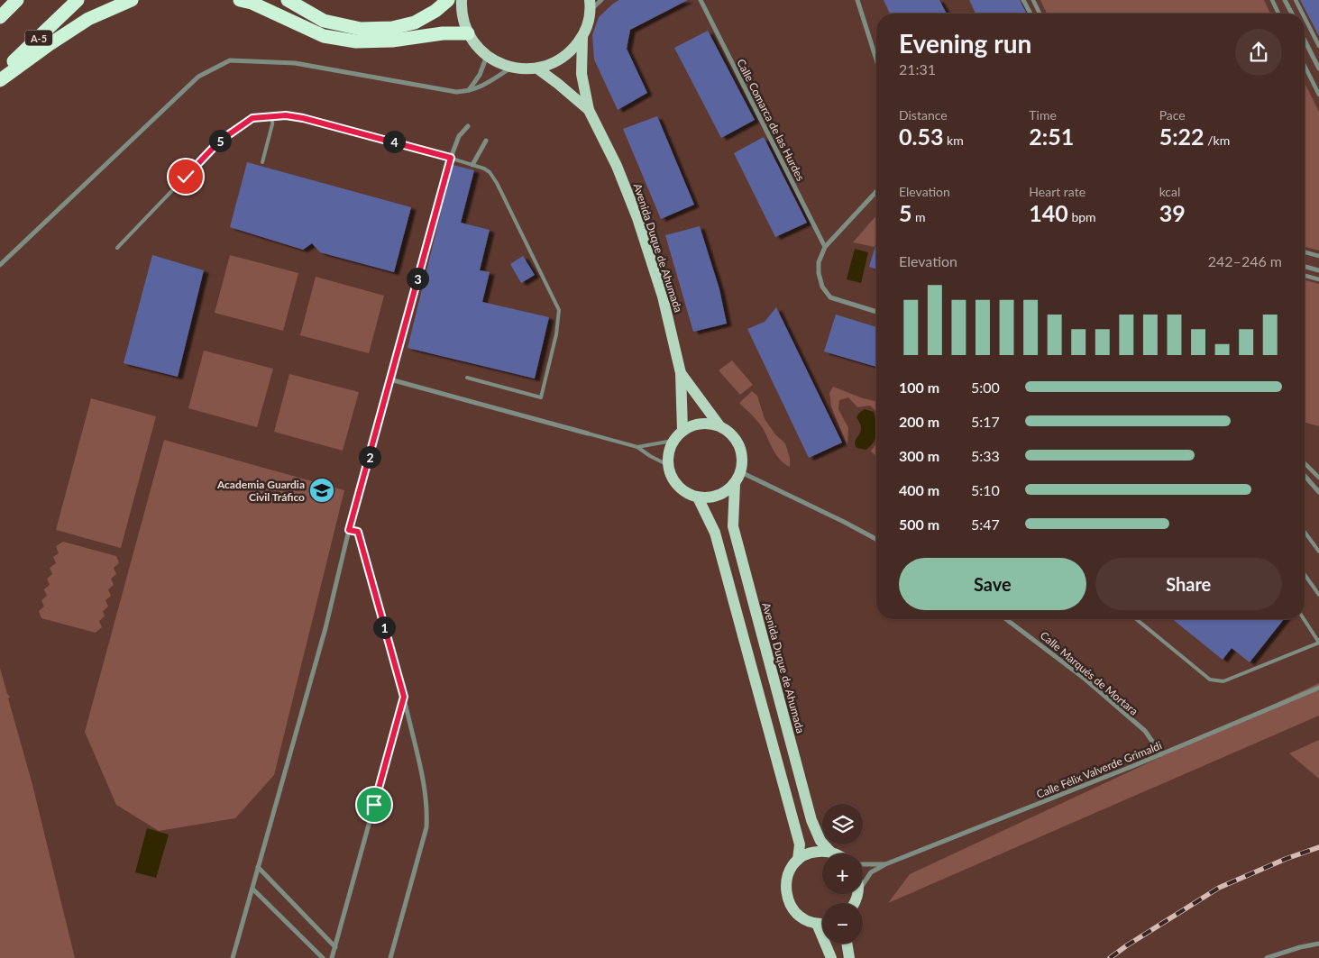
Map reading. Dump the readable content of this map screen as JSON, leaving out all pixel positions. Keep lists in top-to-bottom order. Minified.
{"streets":{"highway":["A-5"],"main road":["Avenida Duque de Ahumada"],"street":["Calle Comarca de las Hurdes","Calle Marqués de Mortara","Calle Félix Valverde Grimaldi"]},"crossings":[["Calle Marqués de Mortara","Calle Félix Valverde Grimaldi"]],"places":{"school or university":["Academia Guardia Civil Tráfico"]},"page":{"heading":["Evening run","21:31"],"stats":[["Distance","0.53 km"],["Time","2:51"],["Pace","5:22 /km"],["Elevation","5 m"],["Heart rate","140 bpm"],["kcal","39"]],"pins":["5","4","3","2","1"],"chart":["Elevation","242–246 m"],"list":[{"name":"100 m","note":"5:00"},{"name":"200 m","note":"5:17"},{"name":"300 m","note":"5:33"},{"name":"400 m","note":"5:10"},{"name":"500 m","note":"5:47"}],"buttons":["Save","Share"],"map_buttons":["+","−"]}}
